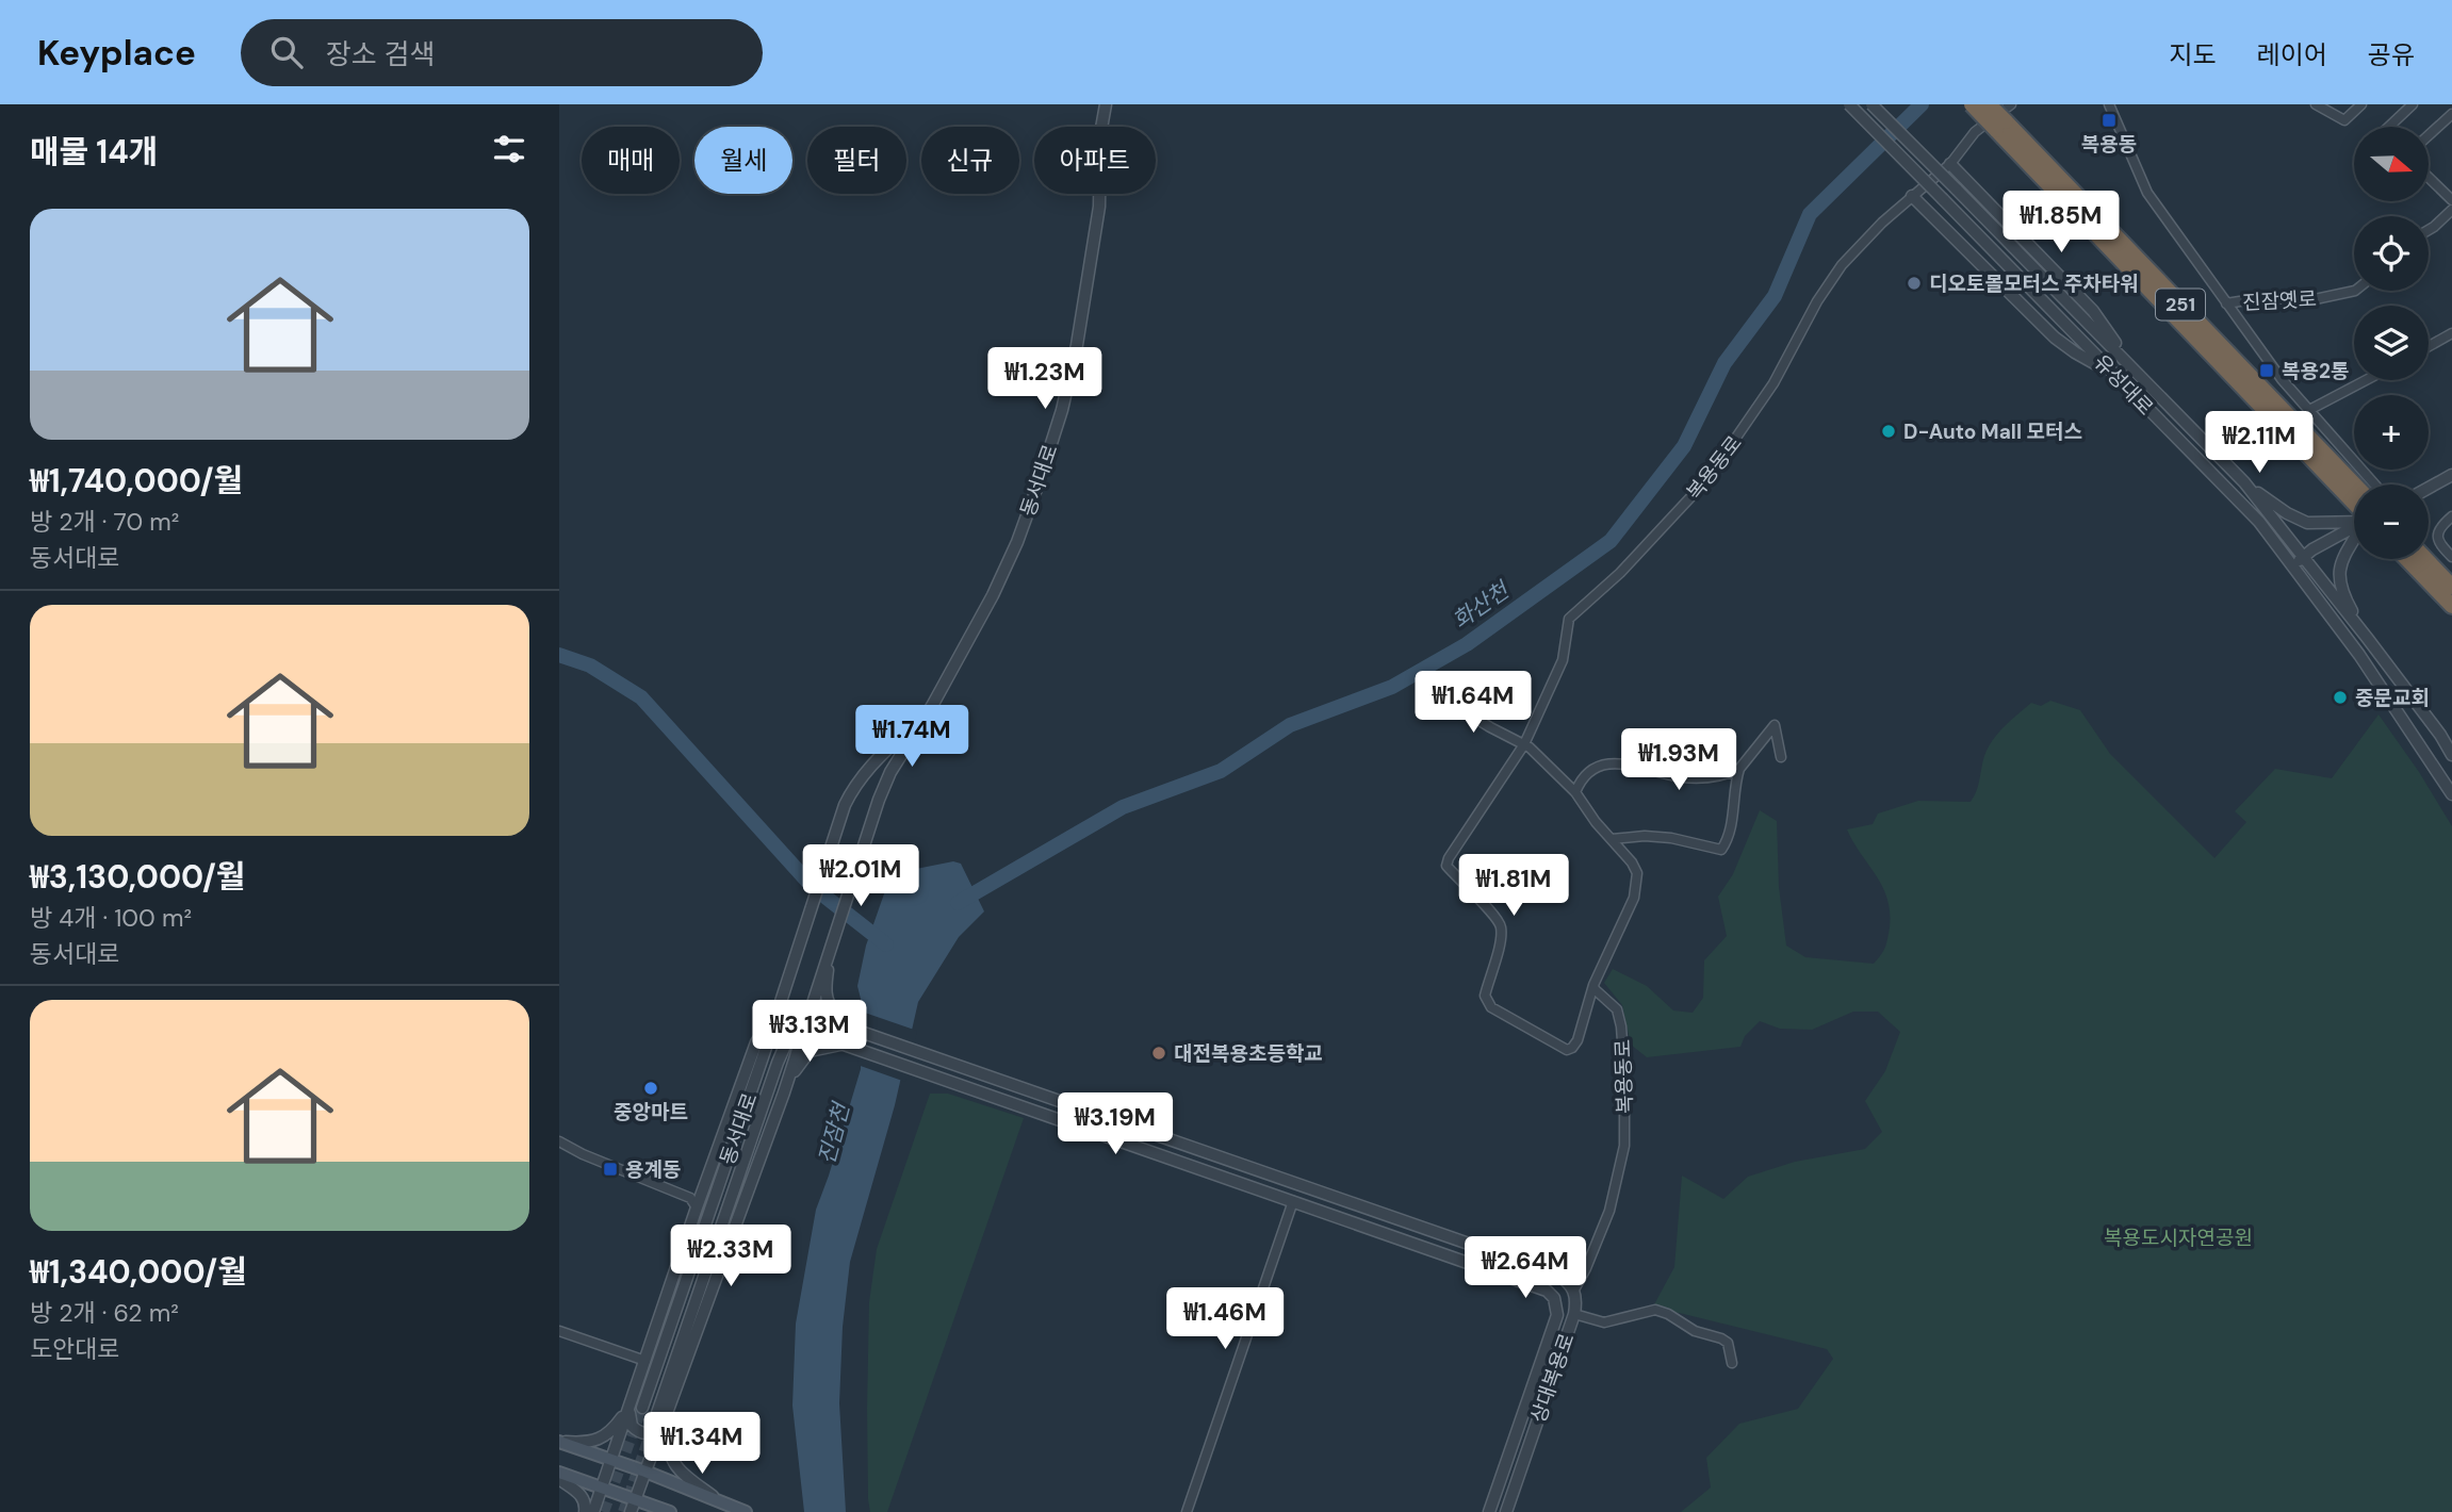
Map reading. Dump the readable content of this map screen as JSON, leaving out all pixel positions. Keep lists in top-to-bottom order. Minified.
{"streets":{"highway":["251"],"street":["진잠옛로","유성대로","복용동로","동서대로","상대복용로"]},"crossings":[["복용동로","상대복용로"]],"water":["화산천","진잠천"],"parks":["복용도시자연공원"],"places":{"transit":["복용동","복용2통","용계동"],"other":["디오토몰모터스 주차타워","D-Auto Mall 모터스","중문교회","대전복용초등학교","중앙마트"]},"north":"right","page":{"header":"Keyplace","search":"장소 검색","nav":["지도","레이어","공유"],"heading":"매물 14개","map_buttons":["+","−"],"chip":["매매","월세","필터","신규","아파트"],"price":["₩1.85M","₩1.23M","₩2.11M","₩1.64M","₩1.74M","₩1.93M","₩2.01M","₩1.81M","₩3.13M","₩3.19M","₩2.33M","₩2.64M","₩1.46M","₩1.34M"],"list":[{"name":"₩1,740,000/월","note":"방 2개 · 70 m² · 동서대로"},{"name":"₩3,130,000/월","note":"방 4개 · 100 m² · 동서대로"},{"name":"₩1,340,000/월","note":"방 2개 · 62 m² · 도안대로"}]}}
